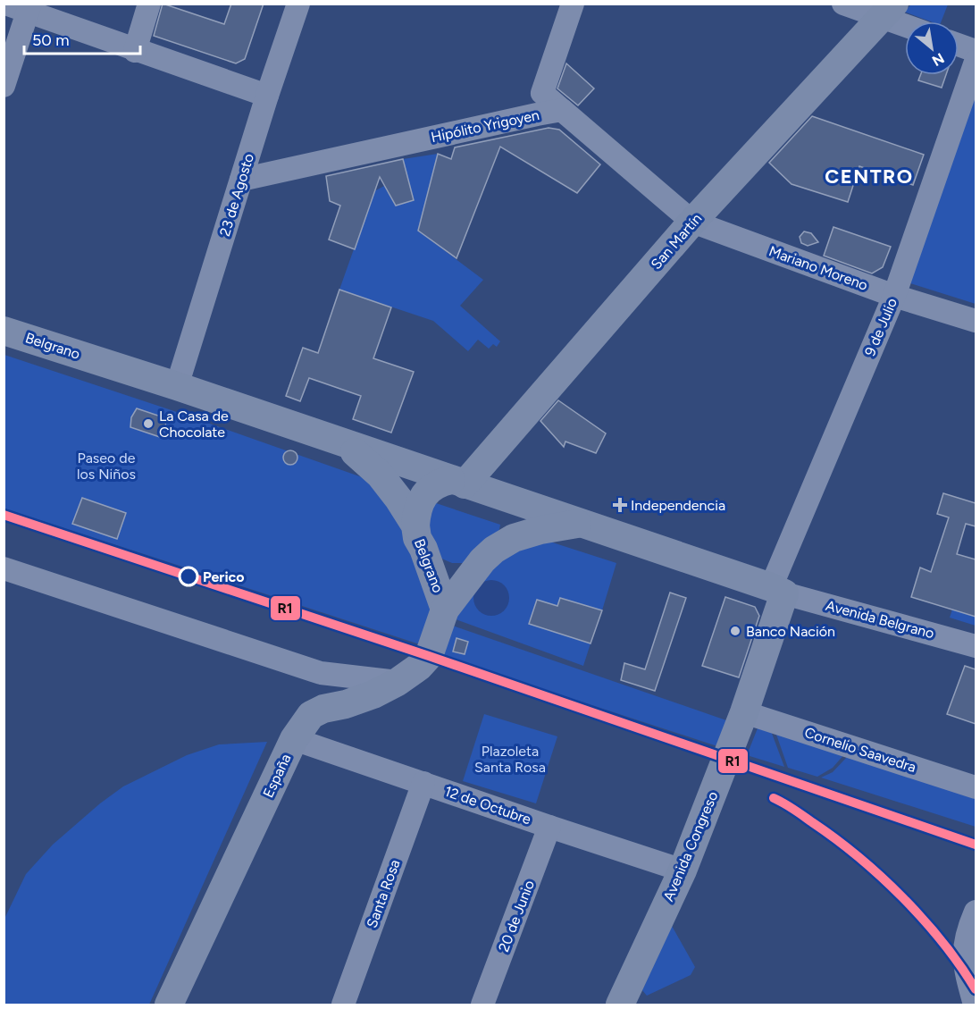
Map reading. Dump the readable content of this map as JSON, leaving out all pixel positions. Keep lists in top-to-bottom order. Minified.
{"streets":{"main road":["San Martín","Belgrano","España","Avenida Congreso"],"street":["Hipólito Yrigoyen","23 de Agosto","Mariano Moreno","9 de Julio","Avenida Belgrano","Cornelio Saavedra","12 de Octubre","Santa Rosa","20 de Junio"]},"crossings":[["Hipólito Yrigoyen","23 de Agosto"],["Hipólito Yrigoyen","San Martín"],["Hipólito Yrigoyen","Mariano Moreno"],["23 de Agosto","Belgrano"],["San Martín","Mariano Moreno"],["San Martín","Belgrano"],["Mariano Moreno","9 de Julio"],["9 de Julio","Belgrano"],["9 de Julio","Avenida Belgrano"],["9 de Julio","Avenida Congreso"],["Belgrano","Avenida Belgrano"],["Belgrano","España"],["Belgrano","Avenida Congreso"],["Avenida Belgrano","Avenida Congreso"],["Cornelio Saavedra","Avenida Congreso"],["España","12 de Octubre"],["12 de Octubre","Avenida Congreso"],["12 de Octubre","Santa Rosa"],["12 de Octubre","20 de Junio"]],"districts":["CENTRO"],"parks":["Paseo de los Niños","Plazoleta Santa Rosa"],"places":{"other":["La Casa de Chocolate","Perico","Banco Nación"],"health":["Independencia"]},"lines":["transit line R1"],"scale_bar":"50 m","north":"bottom right"}
